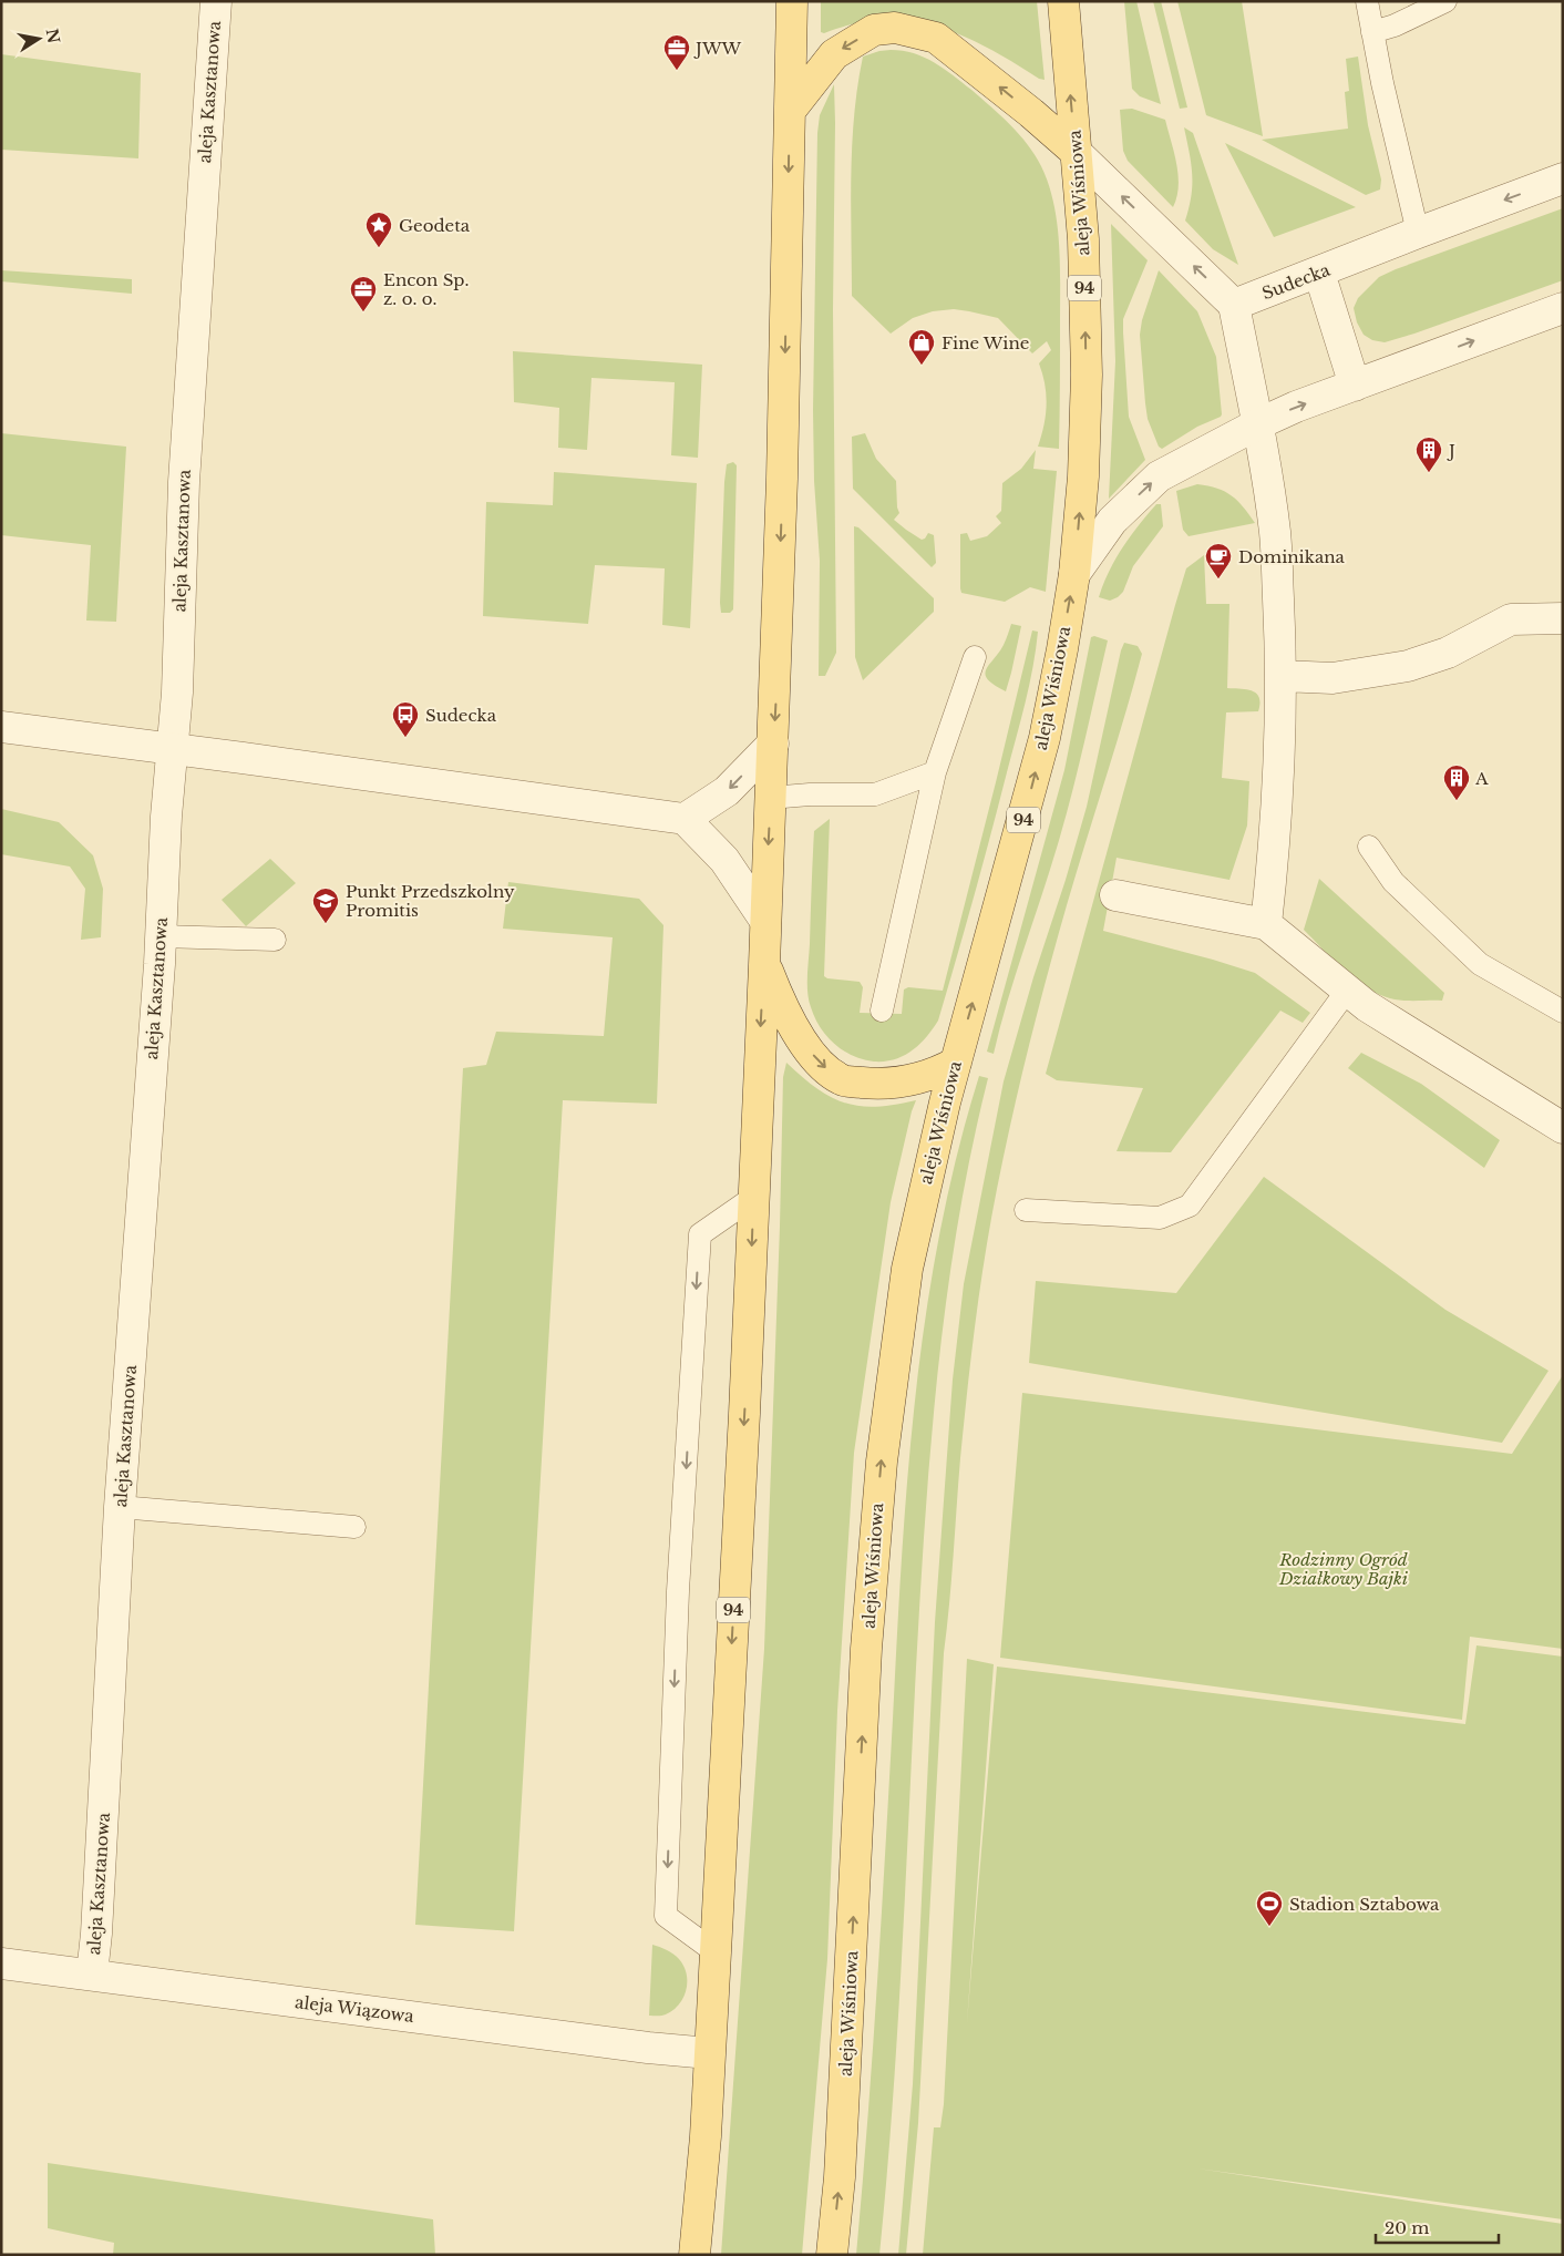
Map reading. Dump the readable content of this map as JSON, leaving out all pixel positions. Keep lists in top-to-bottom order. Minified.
{"streets":{"main road":["aleja Wiśniowa","94"],"street":["aleja Kasztanowa","Sudecka","aleja Wiązowa"]},"crossings":[["aleja Kasztanowa","aleja Wiązowa"],["94","aleja Wiązowa"]],"parks":["Rodzinny Ogród Działkowy Bajki"],"places":{"office":["JWW","Encon Sp. z. o. o."],"place":["Geodeta"],"shop":["Fine Wine"],"building":["J","A"],"cafe":["Dominikana"],"bus stop":["Sudecka"],"school or university":["Punkt Przedszkolny Promitis"],"sports":["Stadion Sztabowa"]},"scale_bar":"20 m","north":"right"}
